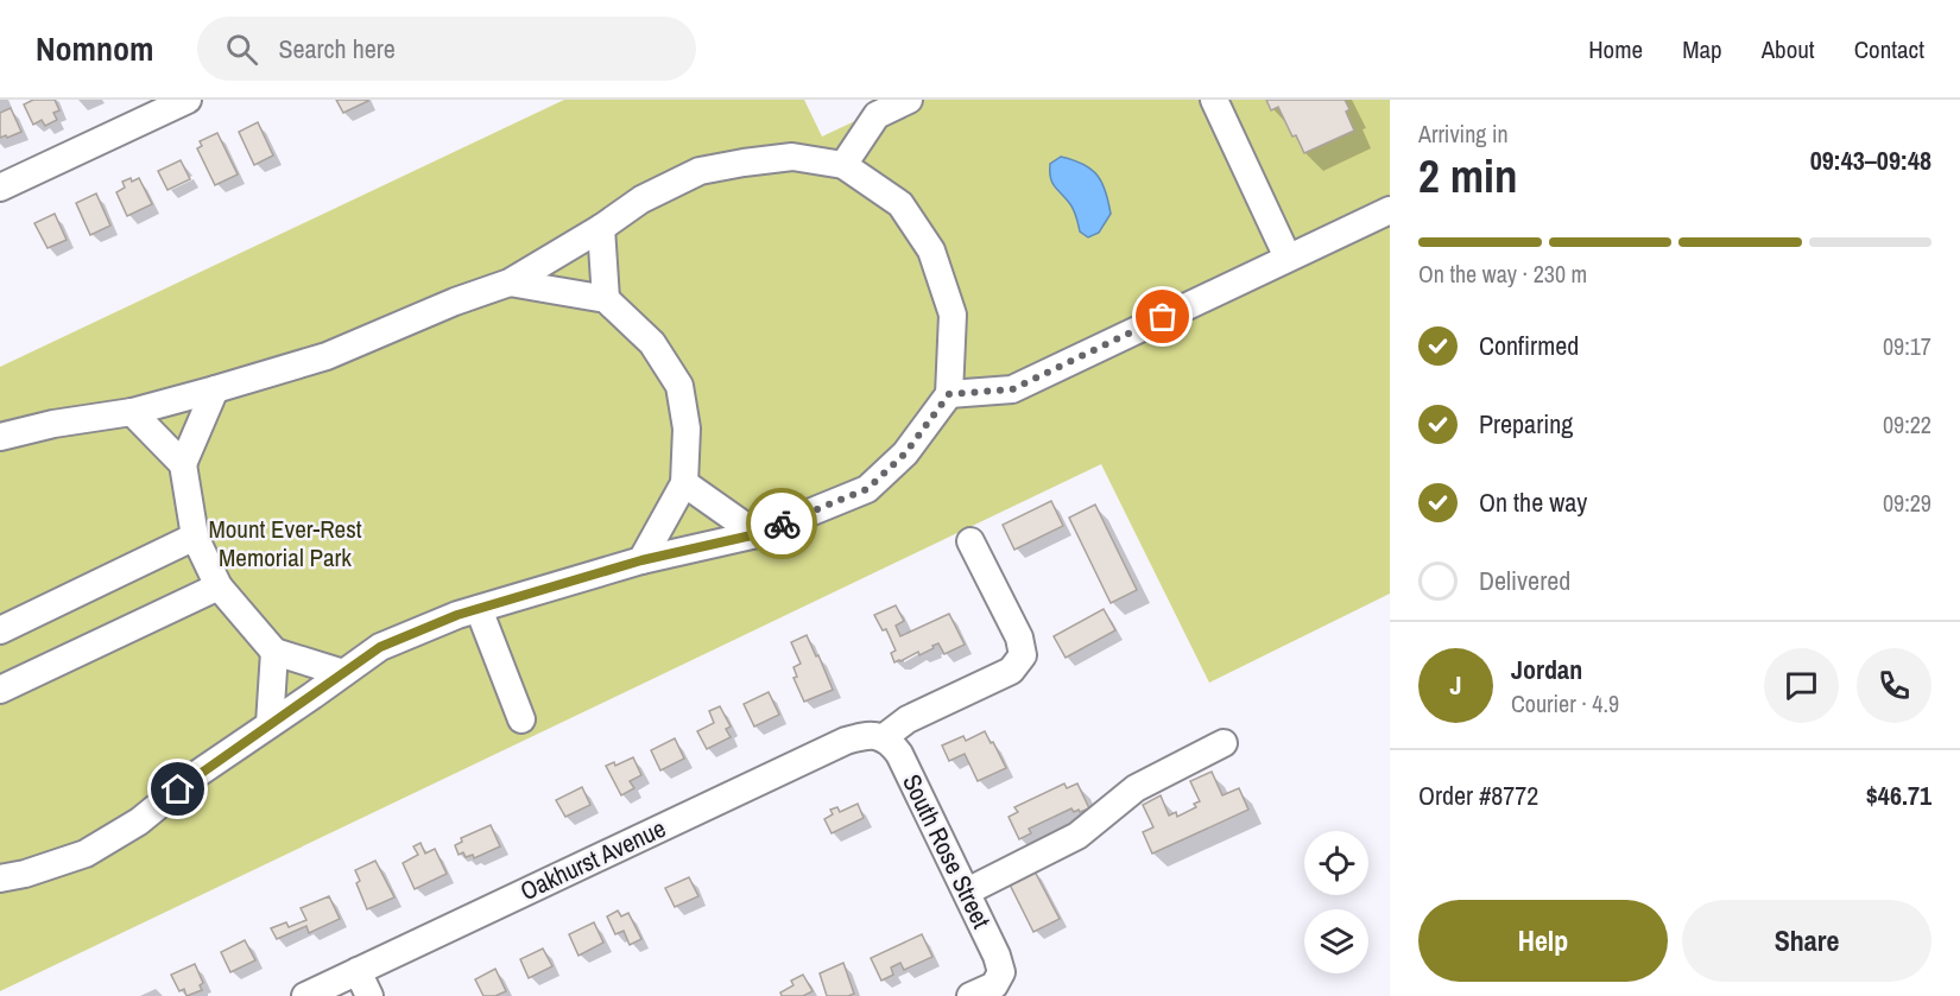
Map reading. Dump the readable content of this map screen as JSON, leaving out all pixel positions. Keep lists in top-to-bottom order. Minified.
{"streets":{"street":["South Rose Street","Oakhurst Avenue"]},"crossings":[["South Rose Street","Oakhurst Avenue"]],"parks":["Mount Ever-Rest Memorial Park"],"page":{"header":"Nomnom","search":"Search here","nav":["Home","Map","About","Contact"],"heading":["2 min","Arriving in","09:43–09:48"],"panel":["Jordan","Courier · 4.9","Order #8772","$46.71"],"bar":"On the way · 230 m","list":[["Confirmed","09:17"],["Preparing","09:22"],["On the way","09:29"],"Delivered"],"round":"J","buttons":["Help","Share"]}}
